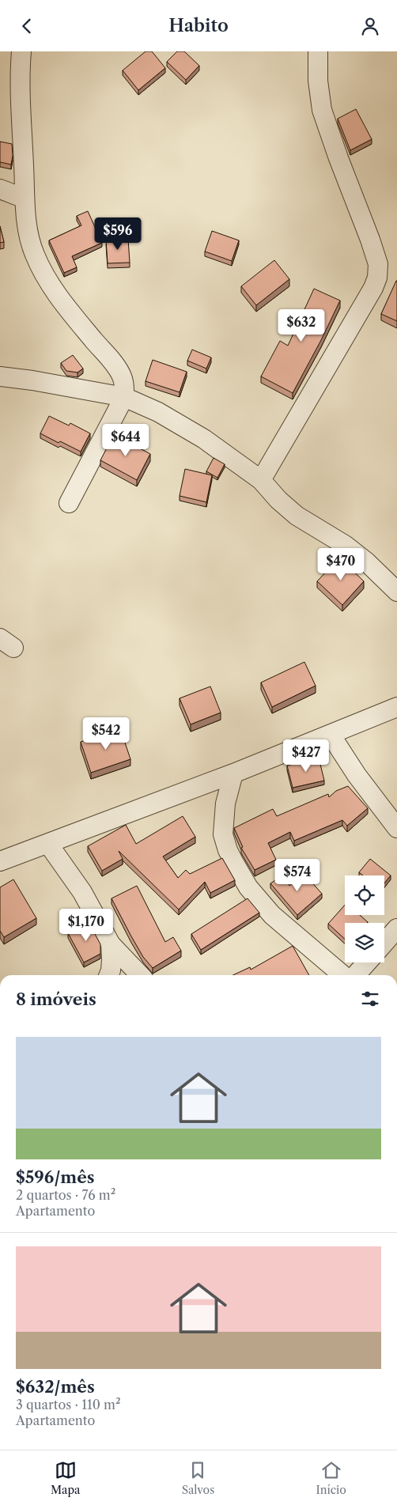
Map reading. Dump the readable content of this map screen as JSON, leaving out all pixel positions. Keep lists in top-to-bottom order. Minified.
{"page":{"header":"Habito","price":["$596","$632","$644","$470","$542","$427","$574","$1,170"],"heading":"8 imóveis","list":[{"name":"$596/mês","note":"2 quartos · 76 m² · Apartamento"},{"name":"$632/mês","note":"3 quartos · 110 m² · Apartamento"}],"tabs":["Mapa","Salvos","Início"]}}
